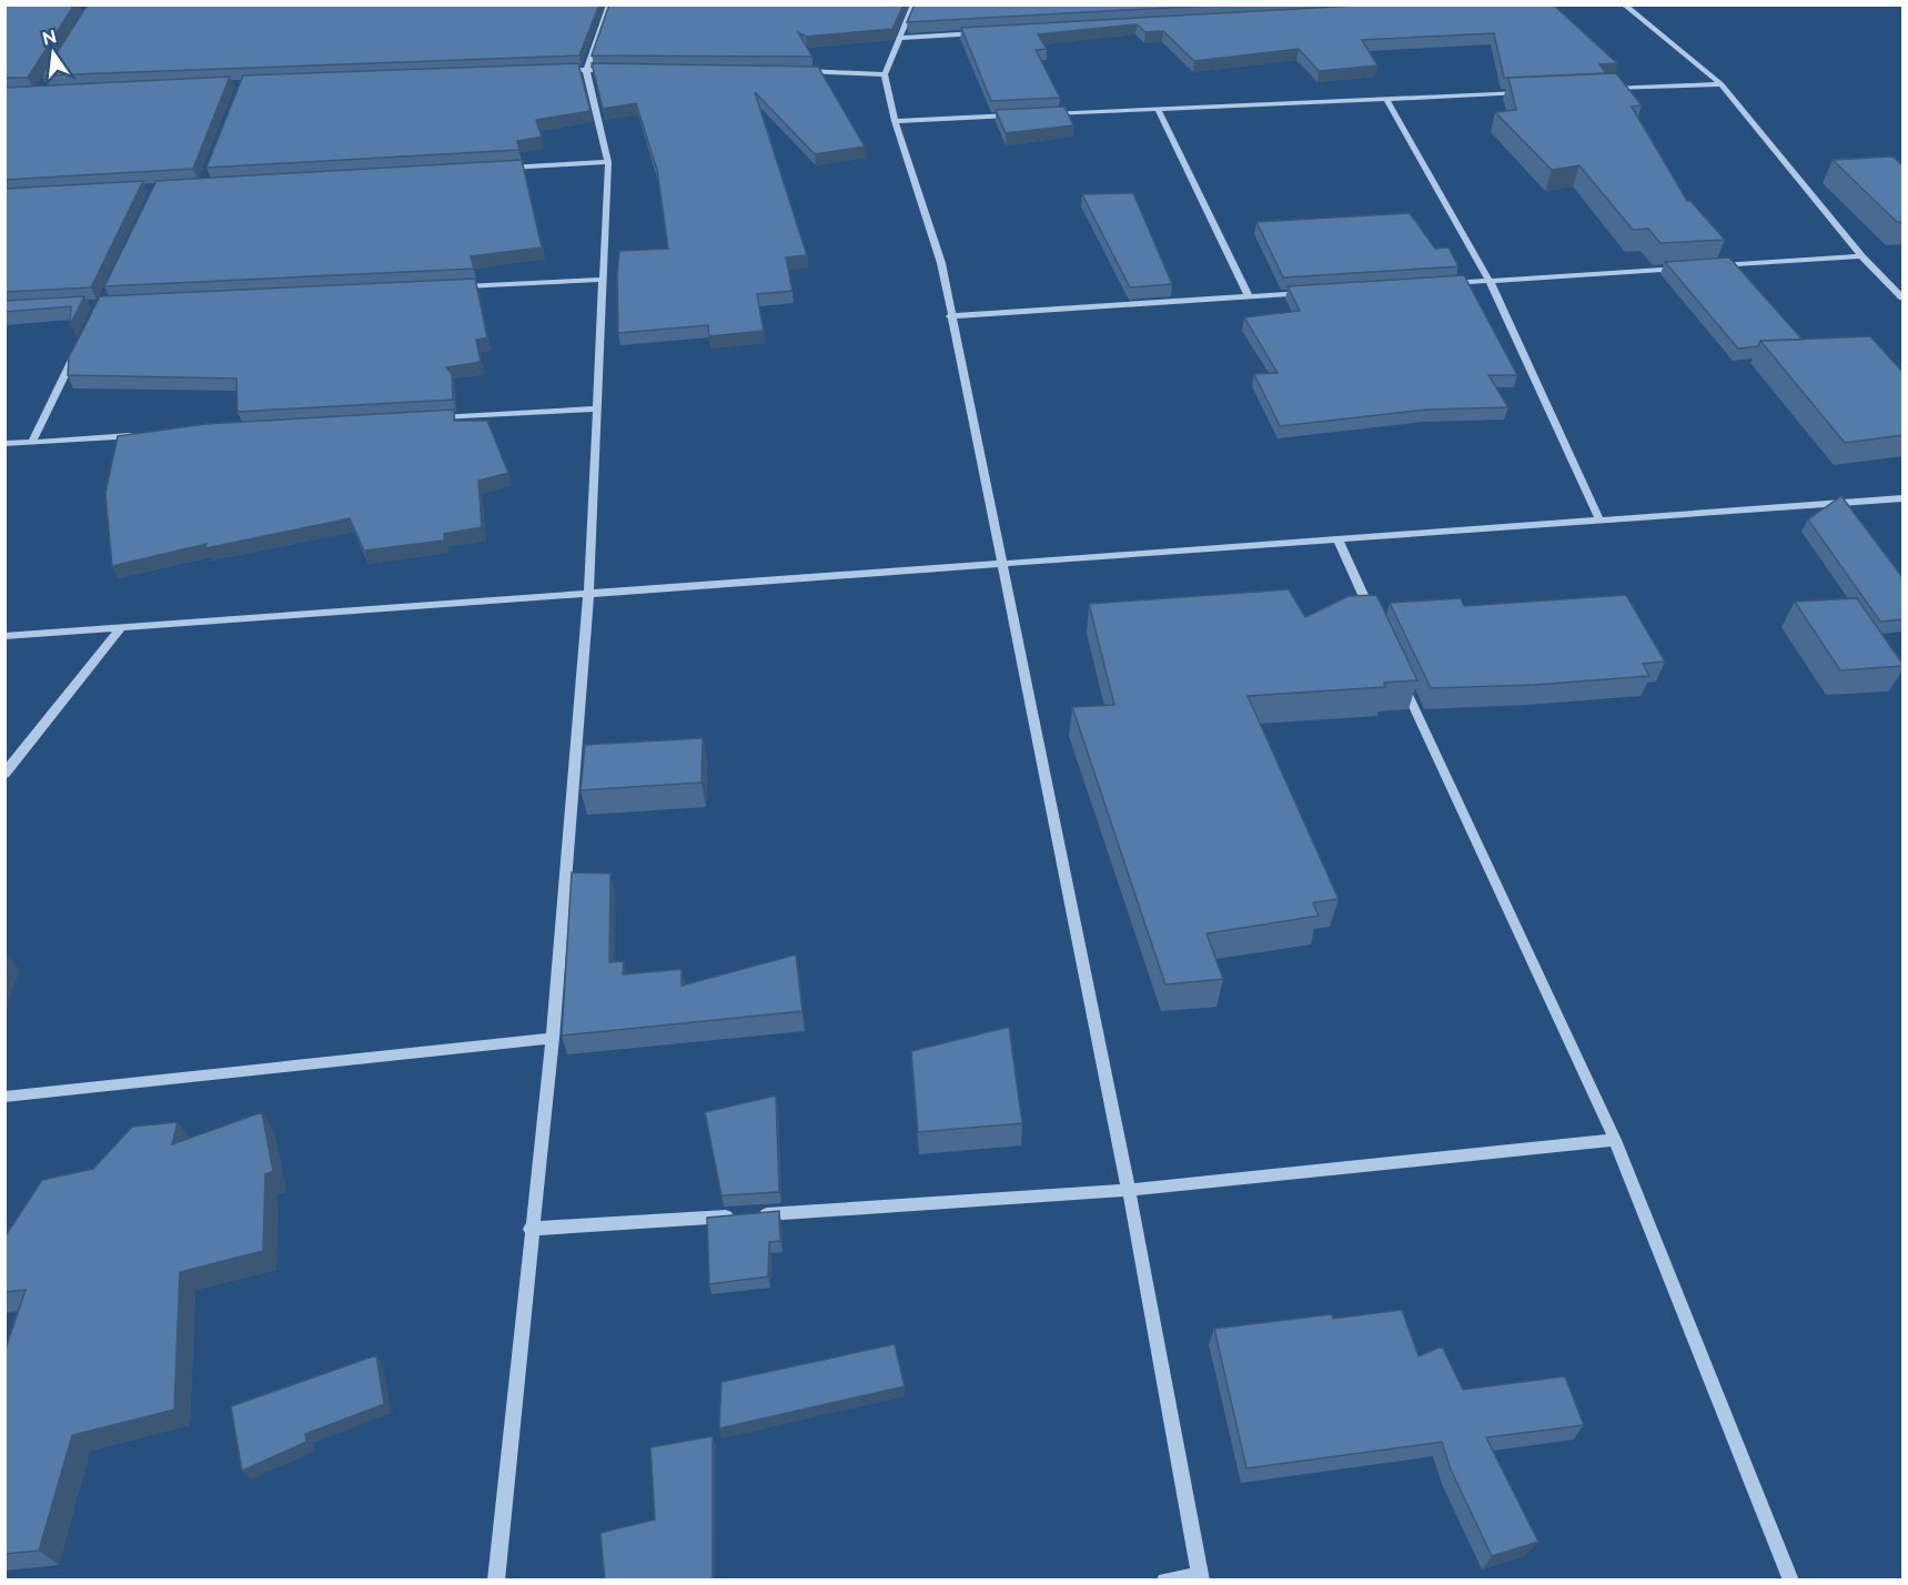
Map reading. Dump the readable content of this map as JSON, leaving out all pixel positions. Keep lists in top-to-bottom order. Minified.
{"north":"top"}
